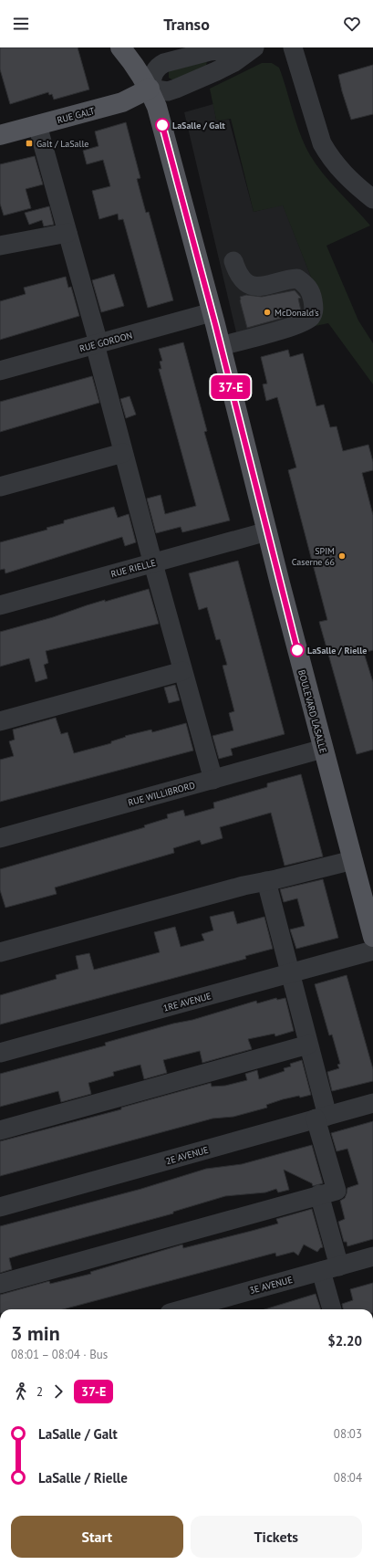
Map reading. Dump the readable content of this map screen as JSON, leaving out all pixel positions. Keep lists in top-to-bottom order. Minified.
{"streets":{"main road":["RUE GALT","BOULEVARD LASALLE"],"street":["RUE GORDON","RUE RIELLE","RUE WILLIBRORD","1RE AVENUE","2E AVENUE","3E AVENUE"]},"crossings":[["RUE GALT","BOULEVARD LASALLE"],["RUE GORDON","BOULEVARD LASALLE"],["RUE RIELLE","BOULEVARD LASALLE"],["BOULEVARD LASALLE","RUE WILLIBRORD"]],"places":{"other":["LaSalle / Galt","McDonald's","SPIM Caserne 66","LaSalle / Rielle"],"transit":["Galt / LaSalle"]},"lines":["bus line 37-E"],"page":{"header":"Transo","on_map":"37-E","heading":["3 min","08:01 – 08:04 · Bus","$2.20"],"legs":["2","37-E"],"list":[{"name":"LaSalle / Galt","value":"08:03"},{"name":"LaSalle / Rielle","value":"08:04"}],"buttons":["Start","Tickets"]}}
